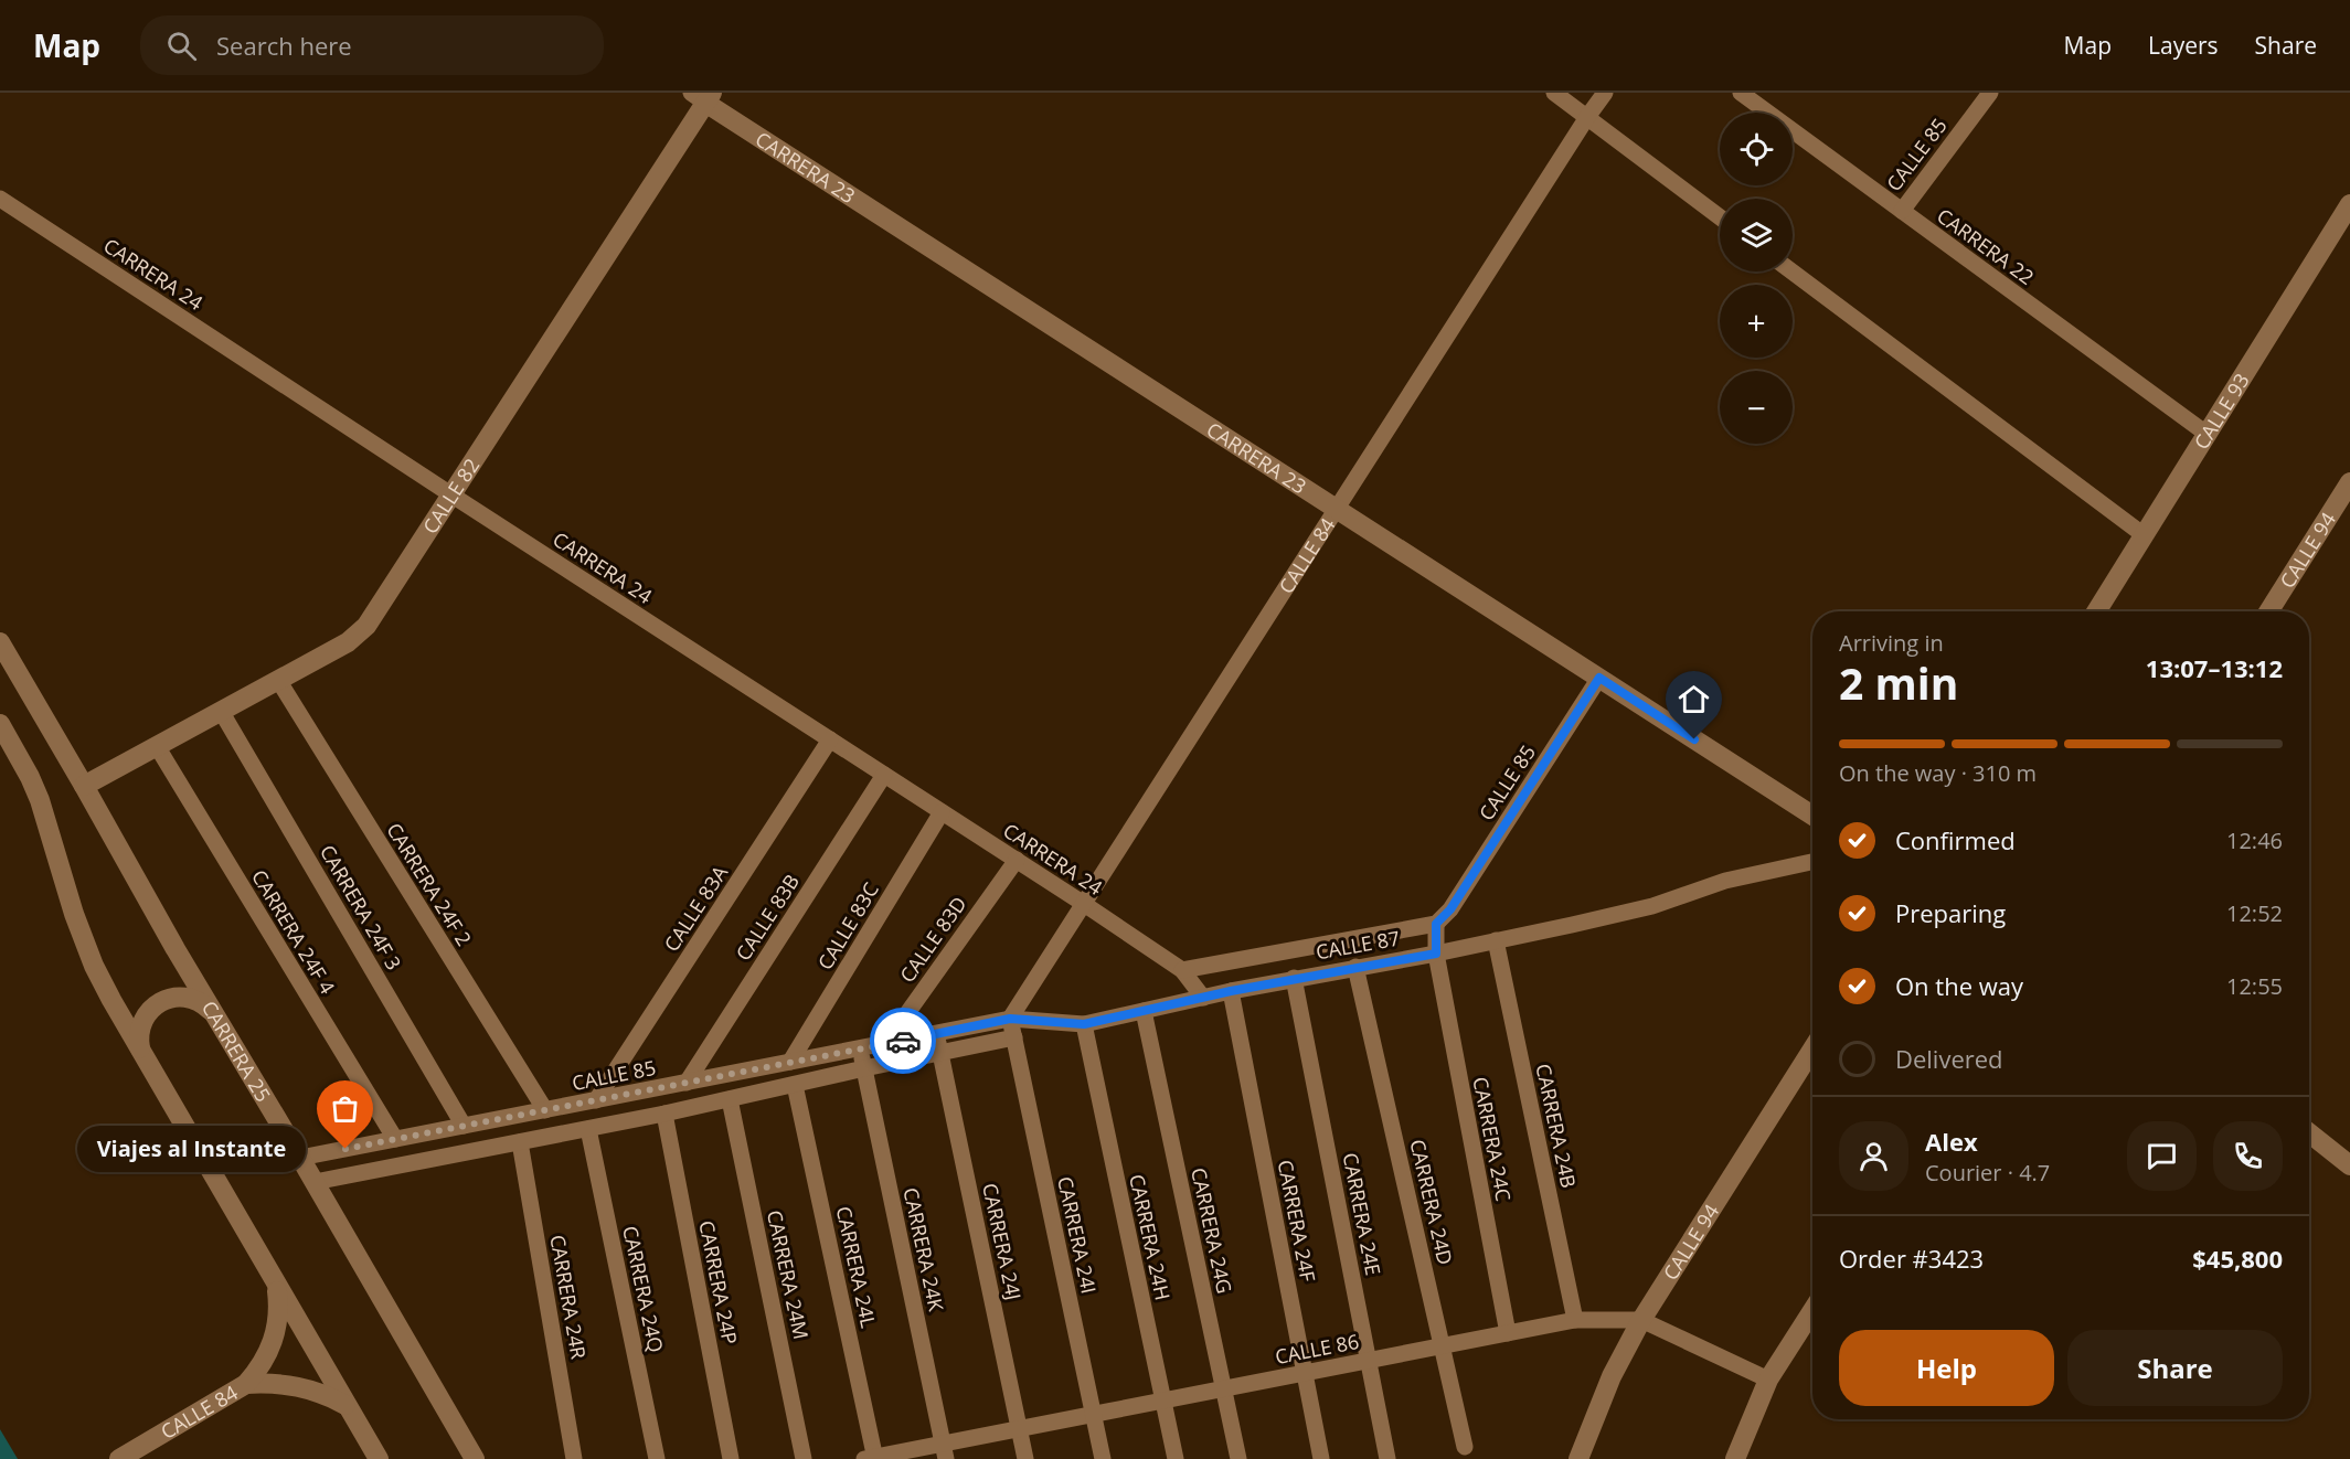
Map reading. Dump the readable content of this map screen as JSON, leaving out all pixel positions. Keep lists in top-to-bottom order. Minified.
{"streets":{"street":["CALLE 85","CARRERA 23","CARRERA 22","CARRERA 24","CALLE 93","CALLE 82","CALLE 94","CALLE 84","CARRERA 24F 2","CARRERA 24F 3","CALLE 83A","CALLE 83B","CALLE 83C","CARRERA 24F 4","CALLE 83D","CALLE 87","CARRERA 25","CARRERA 24B","CARRERA 24C","CARRERA 24D","CARRERA 24E","CARRERA 24F","CARRERA 24G","CARRERA 24I","CARRERA 24H","CARRERA 24J","CARRERA 24K","CARRERA 24L","CARRERA 24M","CARRERA 24P","CARRERA 24Q","CARRERA 24R","CALLE 86"]},"crossings":[["CALLE 85","CARRERA 23"],["CALLE 85","CARRERA 22"],["CALLE 85","CARRERA 24F 2"],["CALLE 85","CARRERA 24F 3"],["CALLE 85","CALLE 83A"],["CALLE 85","CALLE 83B"],["CALLE 85","CALLE 83C"],["CALLE 85","CARRERA 24F 4"],["CALLE 85","CALLE 83D"],["CALLE 85","CALLE 87"],["CALLE 85","CARRERA 25"],["CALLE 85","CARRERA 24C"],["CALLE 85","CARRERA 24J"],["CALLE 85","CARRERA 24K"],["CARRERA 23","CALLE 82"],["CARRERA 23","CALLE 84"],["CARRERA 22","CALLE 93"],["CARRERA 24","CALLE 82"],["CARRERA 24","CALLE 84"],["CARRERA 24","CALLE 83A"],["CARRERA 24","CALLE 83B"],["CARRERA 24","CALLE 83C"],["CARRERA 24","CALLE 83D"],["CARRERA 24","CALLE 87"],["CALLE 82","CARRERA 24F 2"],["CALLE 82","CARRERA 24F 3"],["CALLE 82","CARRERA 24F 4"],["CALLE 82","CARRERA 25"],["CALLE 94","CALLE 86"],["CALLE 84","CALLE 87"],["CALLE 84","CARRERA 24I"],["CALLE 87","CARRERA 24B"],["CALLE 87","CARRERA 24C"],["CALLE 87","CARRERA 24D"],["CALLE 87","CARRERA 24E"],["CALLE 87","CARRERA 24F"],["CALLE 87","CARRERA 24G"],["CALLE 87","CARRERA 24I"],["CALLE 87","CARRERA 24H"],["CALLE 87","CARRERA 24J"],["CARRERA 24B","CALLE 86"],["CARRERA 24C","CALLE 86"],["CARRERA 24D","CALLE 86"],["CARRERA 24E","CALLE 86"],["CARRERA 24F","CALLE 86"],["CARRERA 24G","CALLE 86"],["CARRERA 24I","CALLE 86"],["CARRERA 24H","CALLE 86"],["CARRERA 24J","CALLE 86"],["CARRERA 24K","CALLE 86"],["CARRERA 24L","CALLE 86"]],"places":["Viajes al Instante"],"page":{"header":"Map","search":"Search here","nav":["Map","Layers","Share"],"map_buttons":["+","−"],"heading":["2 min","Arriving in","13:07–13:12"],"panel":["Alex","Courier · 4.7","Order #3423","$45,800"],"bar":"On the way · 310 m","list":[["Confirmed","12:46"],["Preparing","12:52"],["On the way","12:55"],"Delivered"],"bubble":"Viajes al Instante","buttons":["Help","Share"]}}
